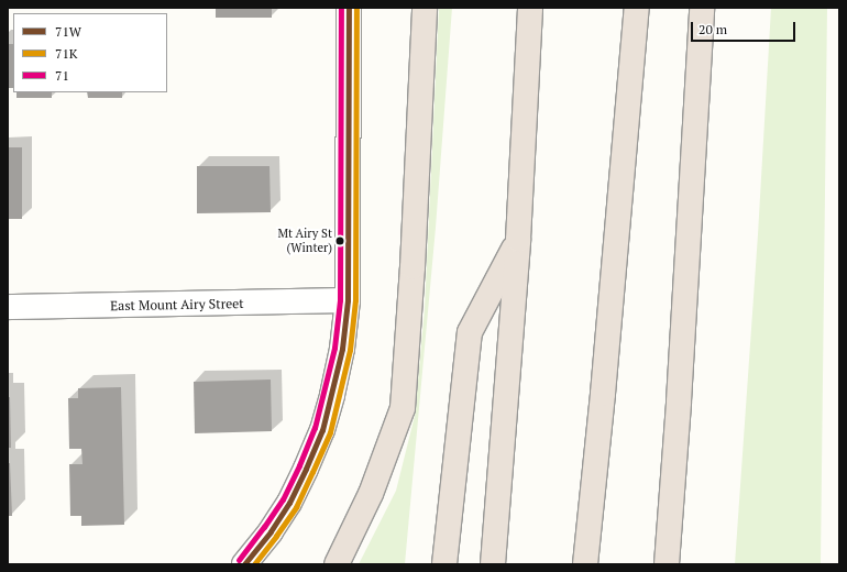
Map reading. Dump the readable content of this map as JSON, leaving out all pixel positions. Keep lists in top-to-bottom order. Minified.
{"streets":{"street":["East Mount Airy Street"]},"places":["Mt Airy St (Winter)"],"lines":["transit line 71W","transit line 71K","transit line 71"],"legend":["71W","71K","71"],"scale_bar":"20 m"}
